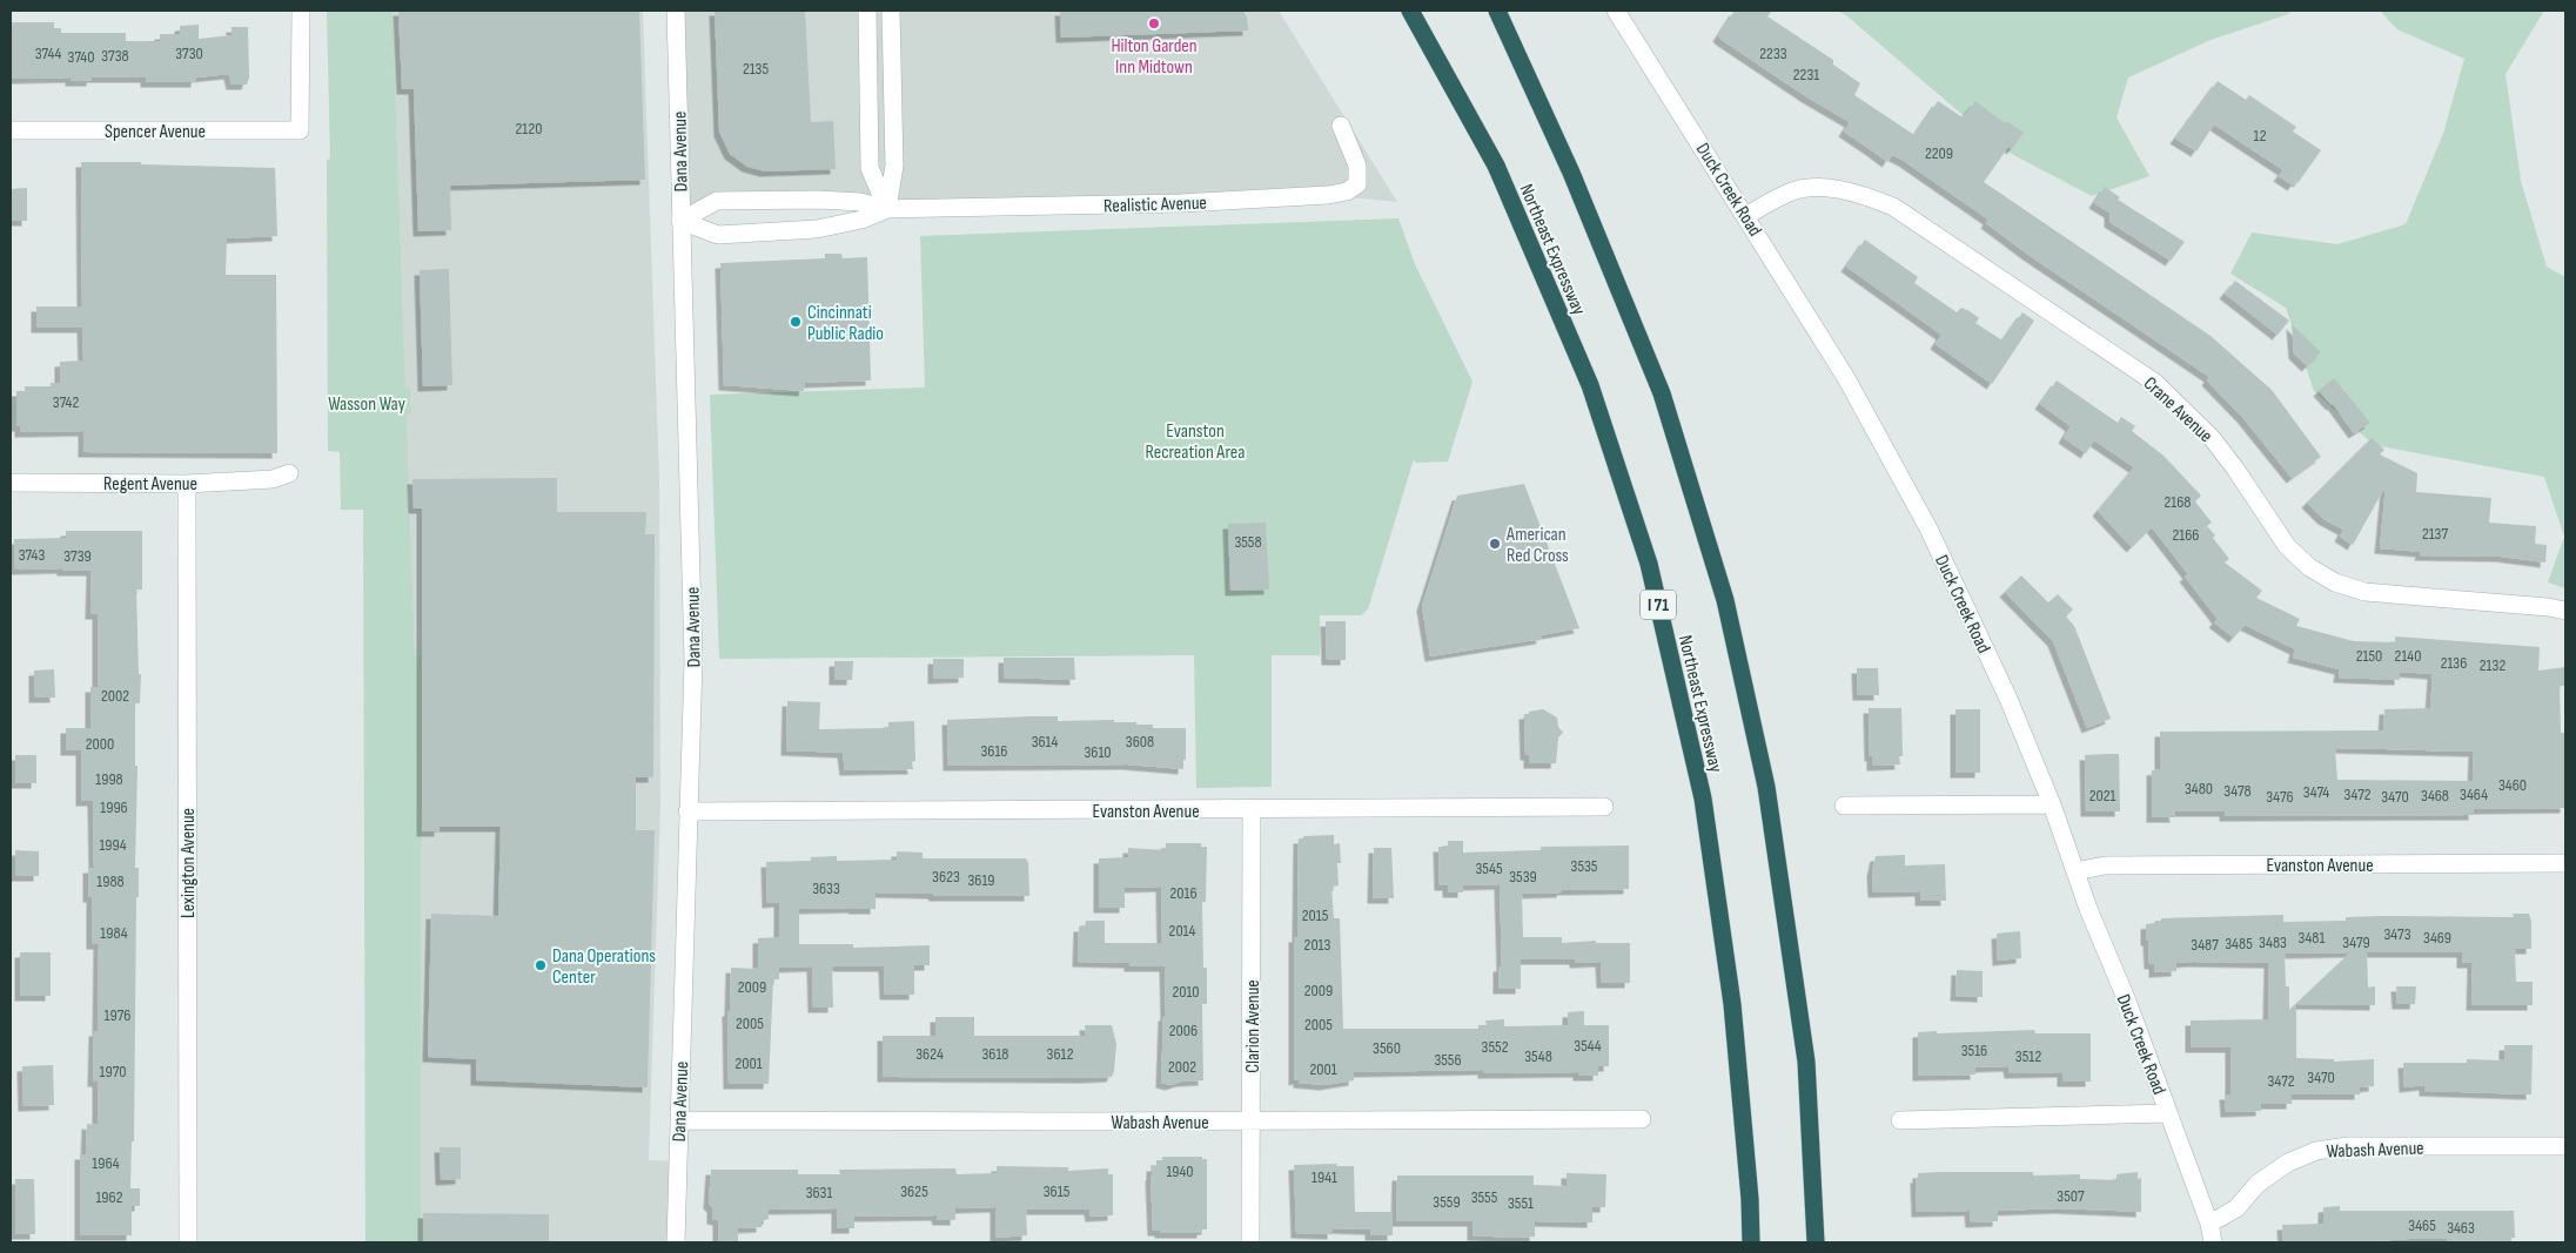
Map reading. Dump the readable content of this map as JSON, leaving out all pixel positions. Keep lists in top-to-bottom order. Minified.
{"streets":{"highway":["Northeast Expressway","I 71"],"street":["Spencer Avenue","Dana Avenue","Duck Creek Road","Realistic Avenue","Crane Avenue","Regent Avenue","Evanston Avenue","Lexington Avenue","Clarion Avenue","Wabash Avenue"]},"crossings":[["Dana Avenue","Realistic Avenue"],["Dana Avenue","Evanston Avenue"],["Dana Avenue","Wabash Avenue"],["Duck Creek Road","Crane Avenue"],["Duck Creek Road","Evanston Avenue"],["Duck Creek Road","Wabash Avenue"],["Regent Avenue","Lexington Avenue"],["Evanston Avenue","Clarion Avenue"],["Clarion Avenue","Wabash Avenue"]],"parks":["Wasson Way","Evanston Recreation Area"],"places":["Hilton Garden Inn Midtown","Cincinnati Public Radio","American Red Cross","Dana Operations Center"],"house_numbers":["3744","3730","2233","3738","3740","2135","2231","2120","12","2209","3742","2168","2137","2166","3558","3743","3739","2150","2140","2136","2132","2002","3614","3608","2000","3616","3610","1998","3460","3480","3478","3474","3472","3464","2021","3468","3476","3470","1996","1994","3535","3545","3623","3539","3619","1988","3633","2016","2015","2014","1984","3473","3481","3469","3483","3479","3485","2013","3487","2009","2009","2010","1976","2005","2005","2006","3544","3552","3560","3516","3624","3618","3612","3548","3512","3556","2001","2002","2001","1970","3470","3472","1964","1940","1941","3625","3615","3631","3507","1962","3555","3559","3551","3465","3463"]}
